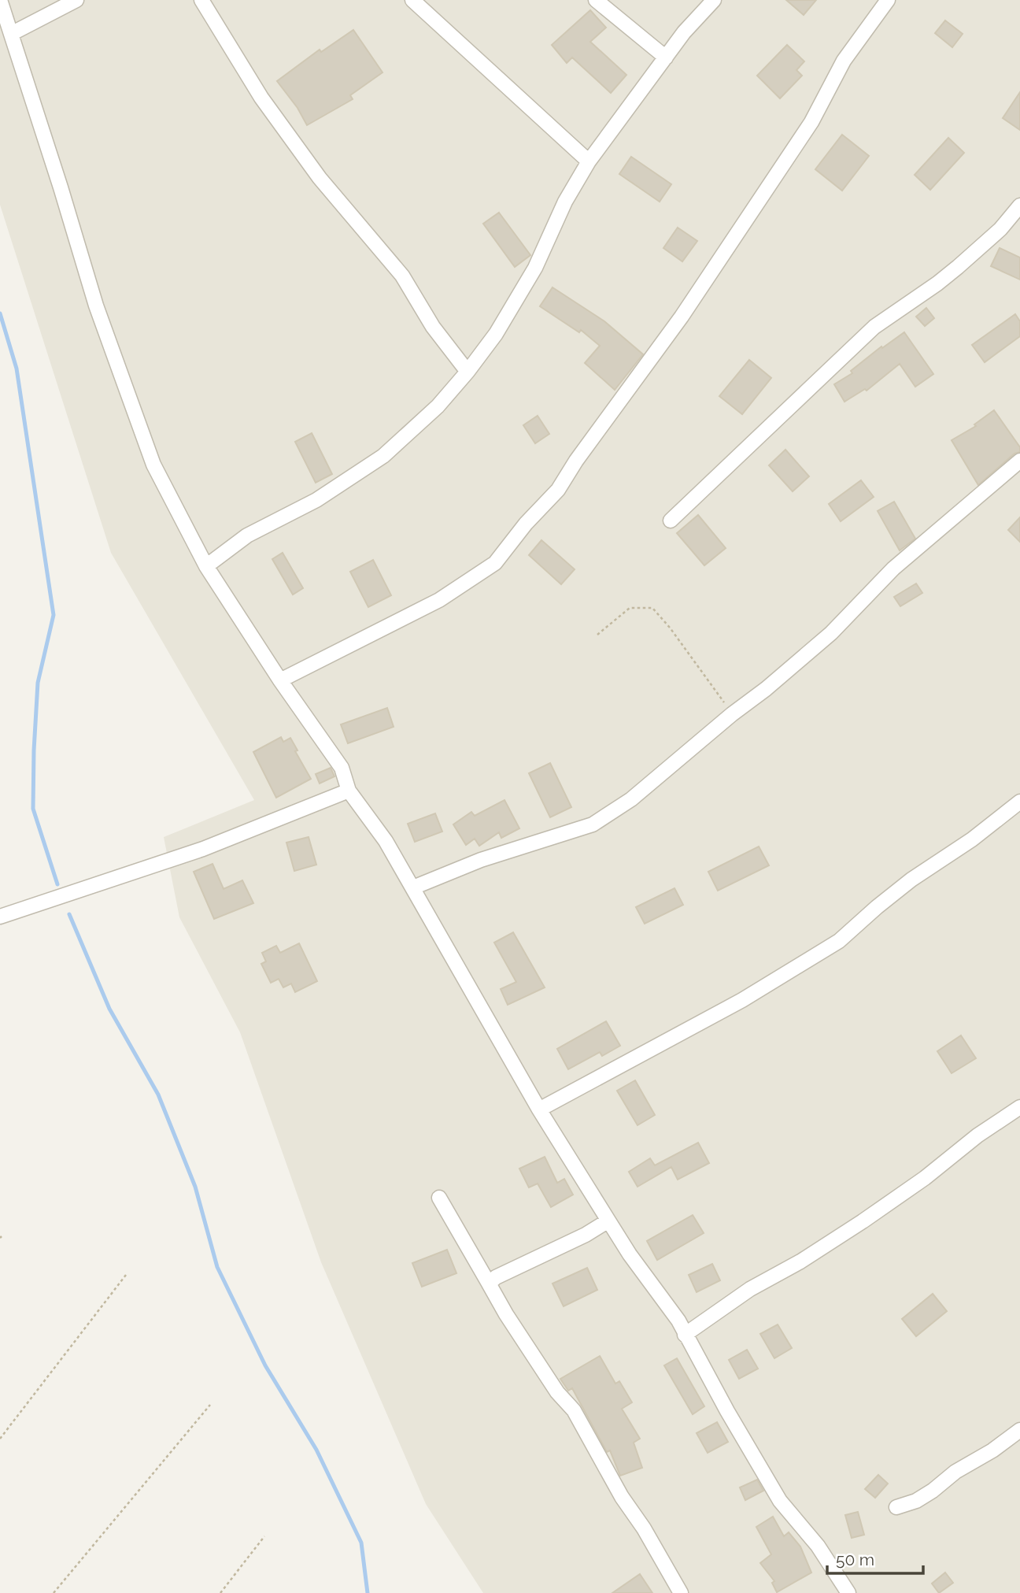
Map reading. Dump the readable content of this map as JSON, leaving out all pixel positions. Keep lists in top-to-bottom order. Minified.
{"scale_bar":"50 m"}
